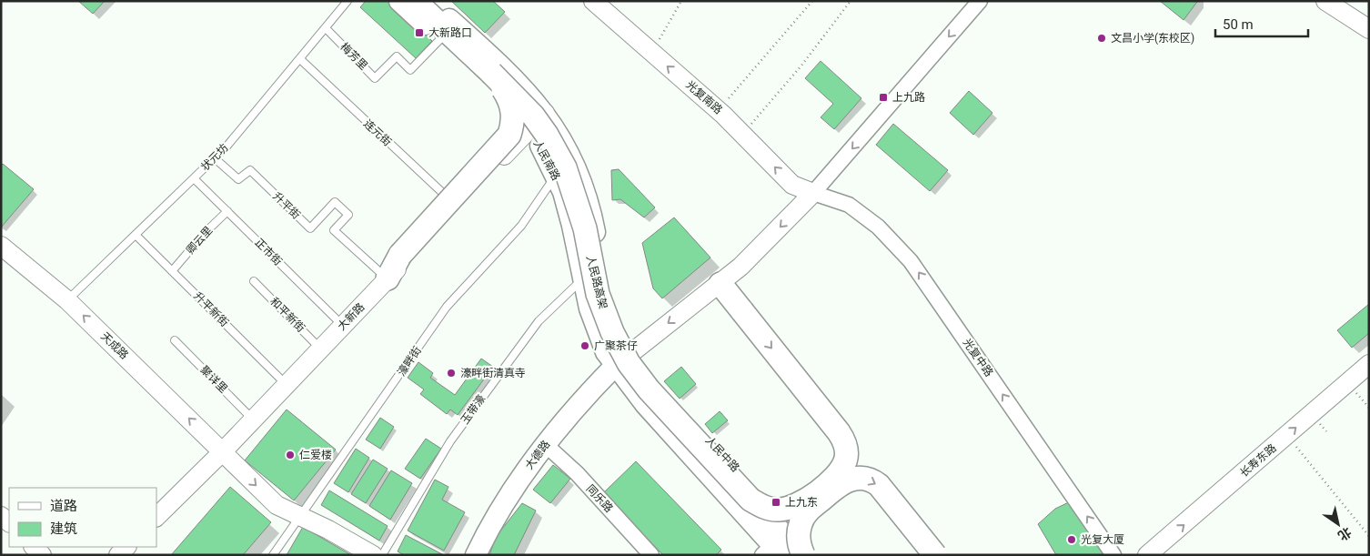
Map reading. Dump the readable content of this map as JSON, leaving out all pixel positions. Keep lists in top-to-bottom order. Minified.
{"streets":{"main road":["人民南路","人民路高架","人民中路","大德路"],"street":["光复南路","大新路","天成路","光复中路","长寿东路","同乐路"],"lane":["梅芳里","连元街","状元坊","升平街","卿云里","正市街","升平新街","和平新街","濠畔街","聚详里","玉带濠"]},"crossings":[["梅芳里","状元坊"],["梅芳里","人民南路"],["光复南路","光复中路"],["连元街","状元坊"],["连元街","大新路"],["状元坊","升平街"],["状元坊","正市街"],["状元坊","升平新街"],["状元坊","天成路"],["人民南路","大新路"],["人民南路","濠畔街"],["人民南路","玉带濠"],["人民南路","人民中路"],["人民南路","大德路"],["升平街","大新路"],["卿云里","正市街"],["卿云里","升平新街"],["正市街","大新路"],["升平新街","大新路"],["和平新街","大新路"],["大新路","天成路"],["大新路","聚详里"],["天成路","濠畔街"],["人民中路","大德路"],["大德路","同乐路"]],"one_way":["光复南路","光复中路","长寿东路"],"places":{"transit":["大新路口","上九路","上九东"],"other":["文昌小学(东校区)","广聚茶仔","濠畔街清真寺","仁爱楼","光复大厦"]},"legend":["道路","建筑"],"scale_bar":"50 m","north":"bottom right"}
